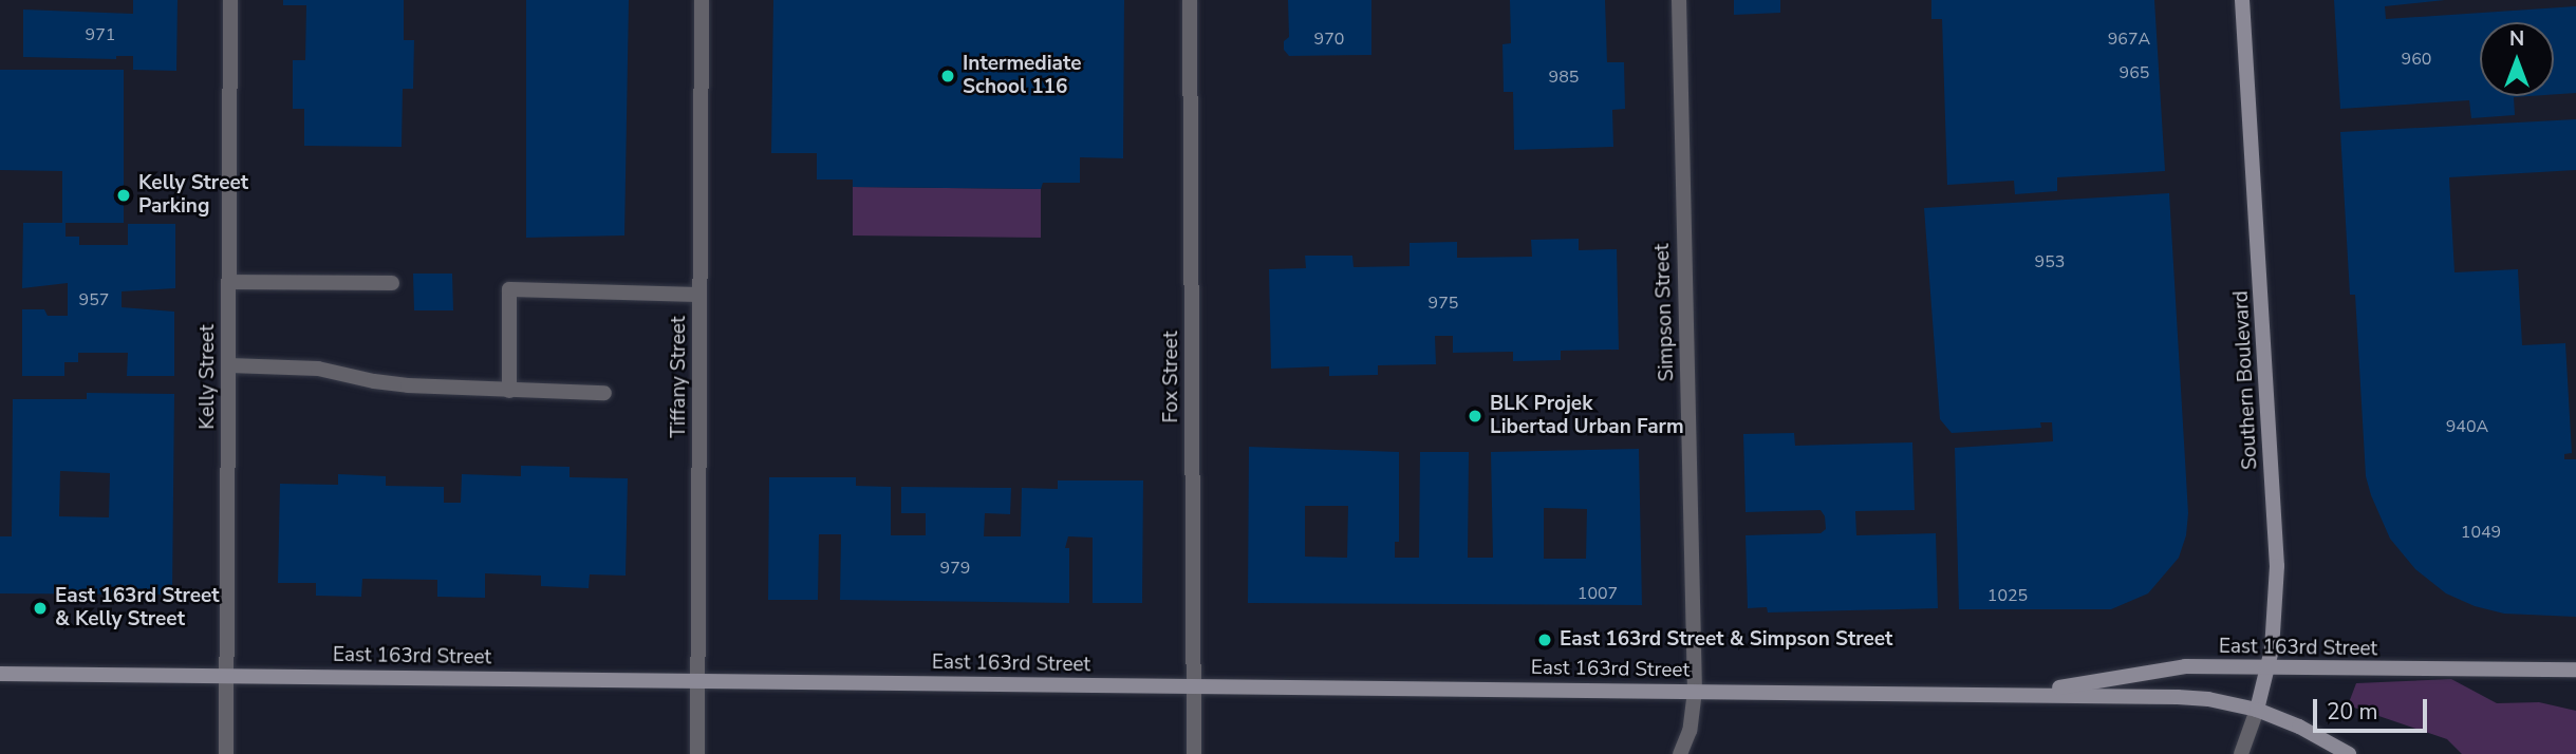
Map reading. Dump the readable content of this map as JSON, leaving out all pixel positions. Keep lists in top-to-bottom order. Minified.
{"streets":{"main road":["Southern Boulevard","East 163rd Street"],"street":["Simpson Street","Kelly Street","Tiffany Street","Fox Street"]},"crossings":[["Simpson Street","East 163rd Street"],["Kelly Street","East 163rd Street"],["Tiffany Street","East 163rd Street"],["Fox Street","East 163rd Street"],["Southern Boulevard","East 163rd Street"]],"places":["Intermediate School 116","Kelly Street Parking","BLK Projek Libertad Urban Farm","East 163rd Street & Kelly Street","East 163rd Street & Simpson Street"],"house_numbers":["971","970","967A","960","965","985","953","957","975","940A","1049","979","1007","1025"],"scale_bar":"20 m","north":"top"}
